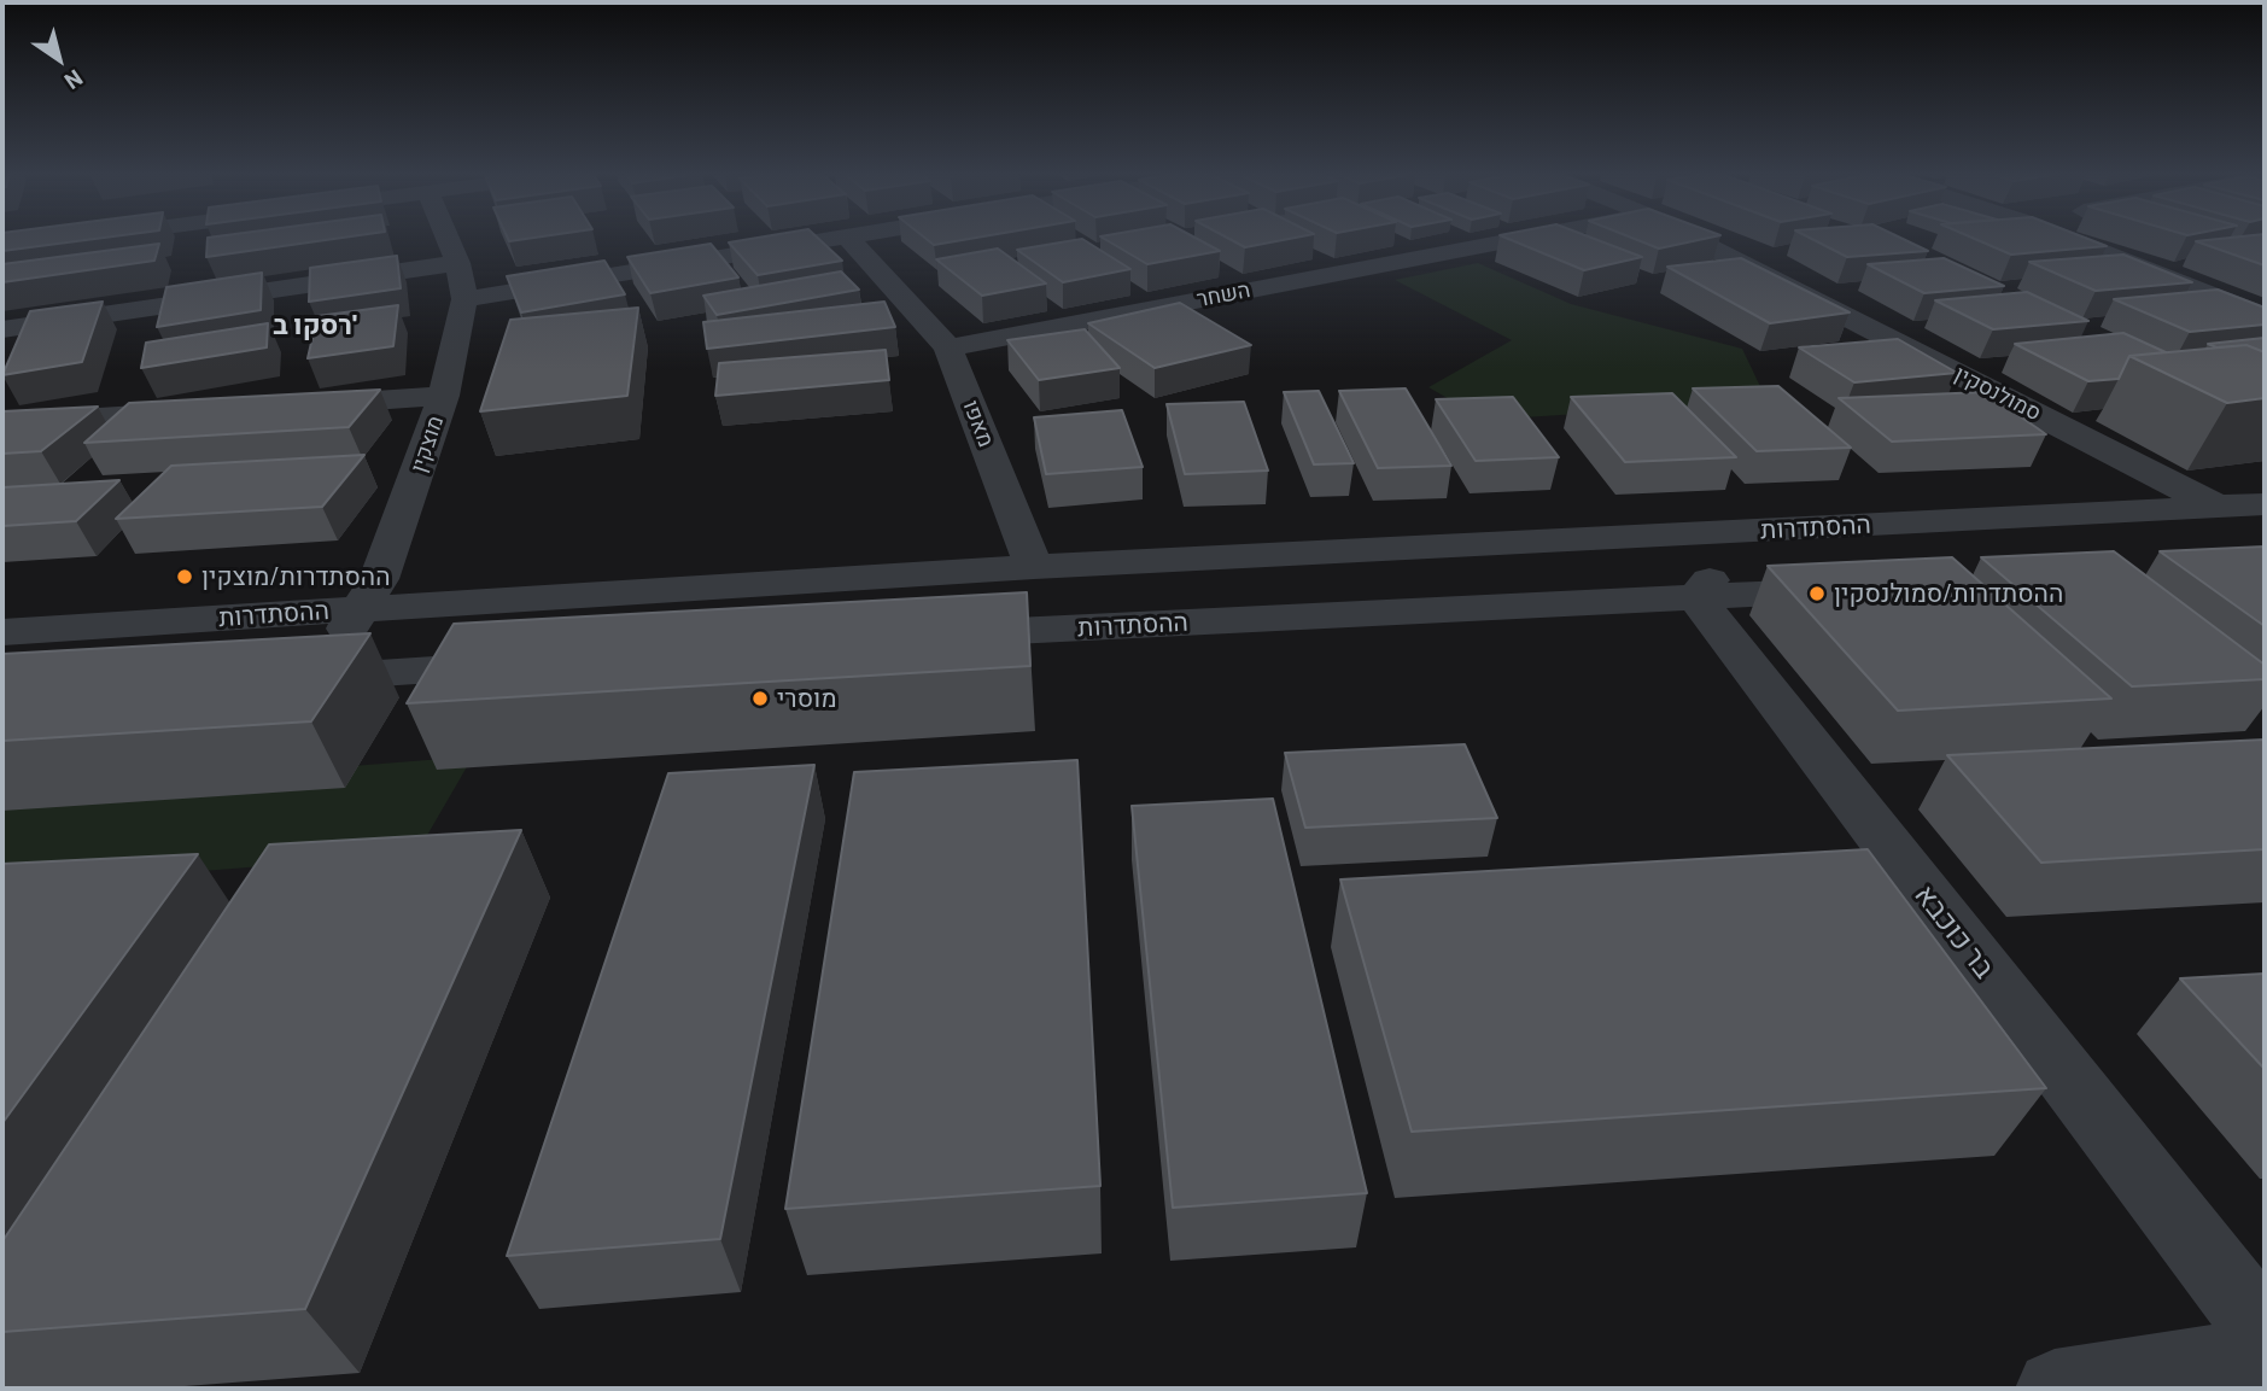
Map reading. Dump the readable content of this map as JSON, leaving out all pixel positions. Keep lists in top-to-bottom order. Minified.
{"streets":{"street":["השחר","סמולנסקין","מאפו","מוצקין","ההסתדרות","בר כוכבא"]},"crossings":[["השחר","מאפו"],["סמולנסקין","ההסתדרות"],["מאפו","ההסתדרות"],["מוצקין","ההסתדרות"],["ההסתדרות","בר כוכבא"]],"districts":["רסקו ב'"],"places":["ההסתדרות/מוצקין","ההסתדרות/סמולנסקין","מוסרי"],"north":"bottom right"}
